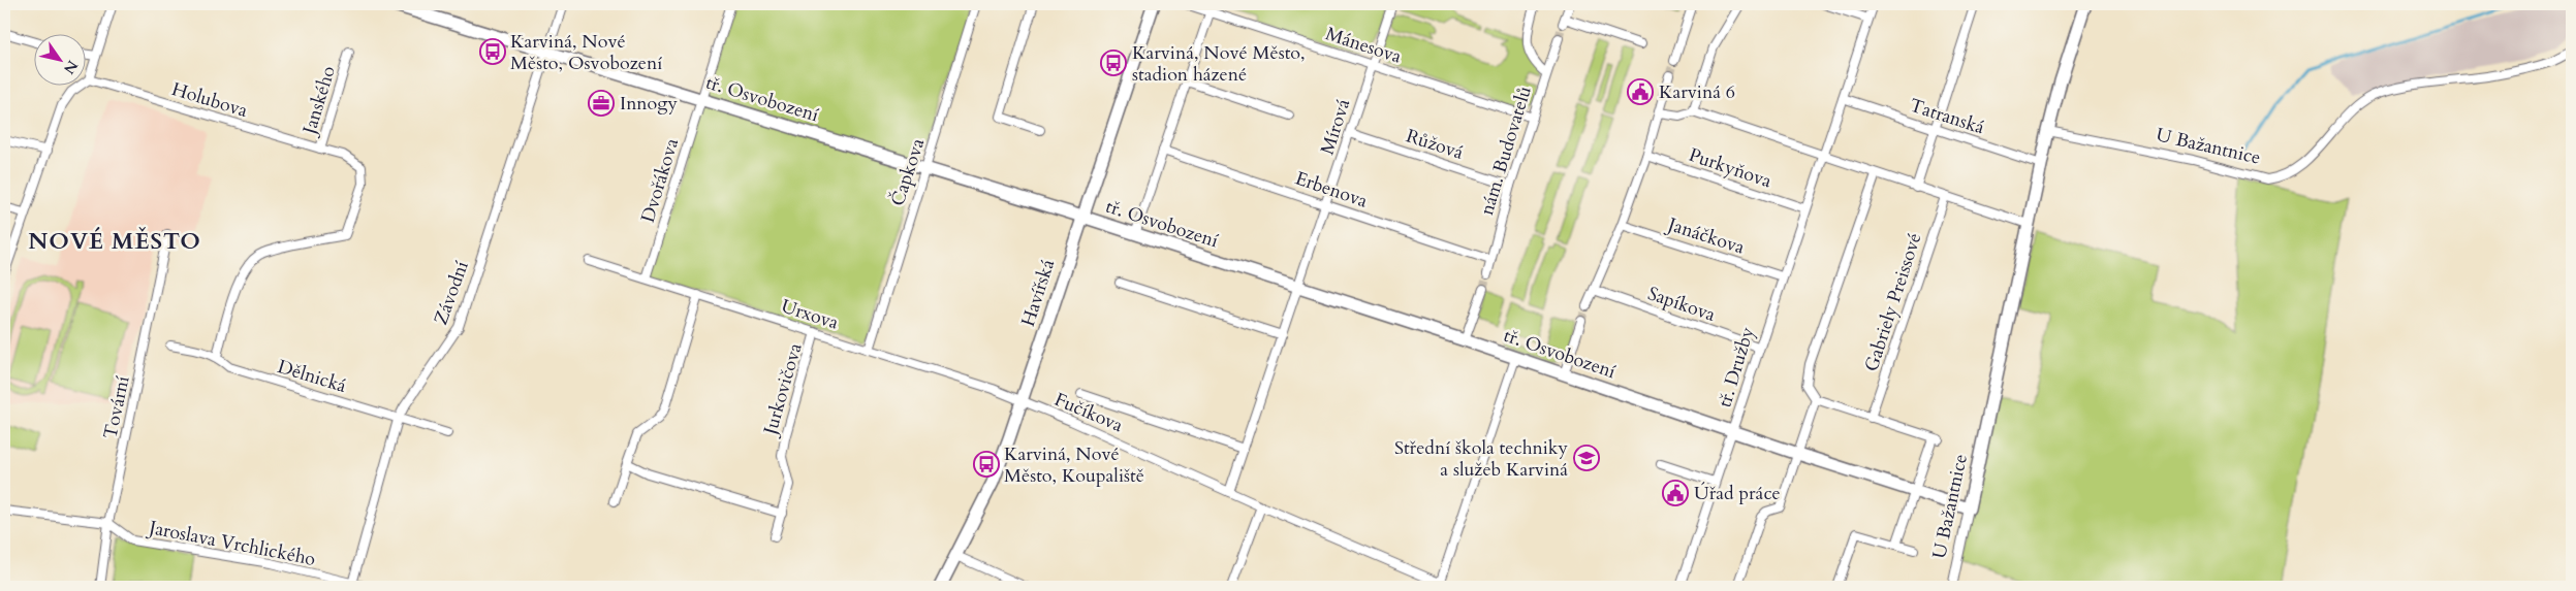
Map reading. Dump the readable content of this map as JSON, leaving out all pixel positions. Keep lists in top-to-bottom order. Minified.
{"streets":{"street":["Mánesova","tř. Osvobození","Holubova","Janského","Tatranská","Mírová","Růžová","U Bažantnice","nám. Budovatelů","Purkyňova","Čapkova","Dvořákova","Erbenova","Janáčkova","Závodní","Havířská","Gabriely Preissové","Sapíkova","Urxova","tř. Družby","Dělnická","Jurkovičova","Tovární","Fučíkova","Jaroslava Vrchlického"]},"crossings":[["Mánesova","Mírová"],["Mánesova","nám. Budovatelů"],["tř. Osvobození","Mírová"],["tř. Osvobození","U Bažantnice"],["tř. Osvobození","Čapkova"],["tř. Osvobození","Dvořákova"],["tř. Osvobození","Závodní"],["tř. Osvobození","Havířská"],["tř. Osvobození","tř. Družby"],["Holubova","Janského"],["Janského","Dělnická"],["Tatranská","U Bažantnice"],["Tatranská","tř. Družby"],["Mírová","Růžová"],["Mírová","Erbenova"],["Růžová","nám. Budovatelů"],["nám. Budovatelů","Erbenova"],["Purkyňova","tř. Družby"],["Čapkova","Urxova"],["Dvořákova","Urxova"],["Janáčkova","tř. Družby"],["Závodní","Dělnická"],["Závodní","Jaroslava Vrchlického"],["Havířská","Urxova"],["Havířská","Fučíkova"],["Sapíkova","tř. Družby"],["Urxova","Jurkovičova"],["Urxova","Fučíkova"],["Tovární","Jaroslava Vrchlického"]],"districts":["NOVÉ MĚSTO"],"places":{"bus stop":["Karviná, Nové Město, Osvobození","Karviná, Nové Město, stadion házené","Karviná, Nové Město, Koupaliště"],"public building":["Karviná 6","Úřad práce"],"office":["Innogy"],"school or university":["Střední škola techniky a služeb Karviná"]},"north":"bottom right"}
